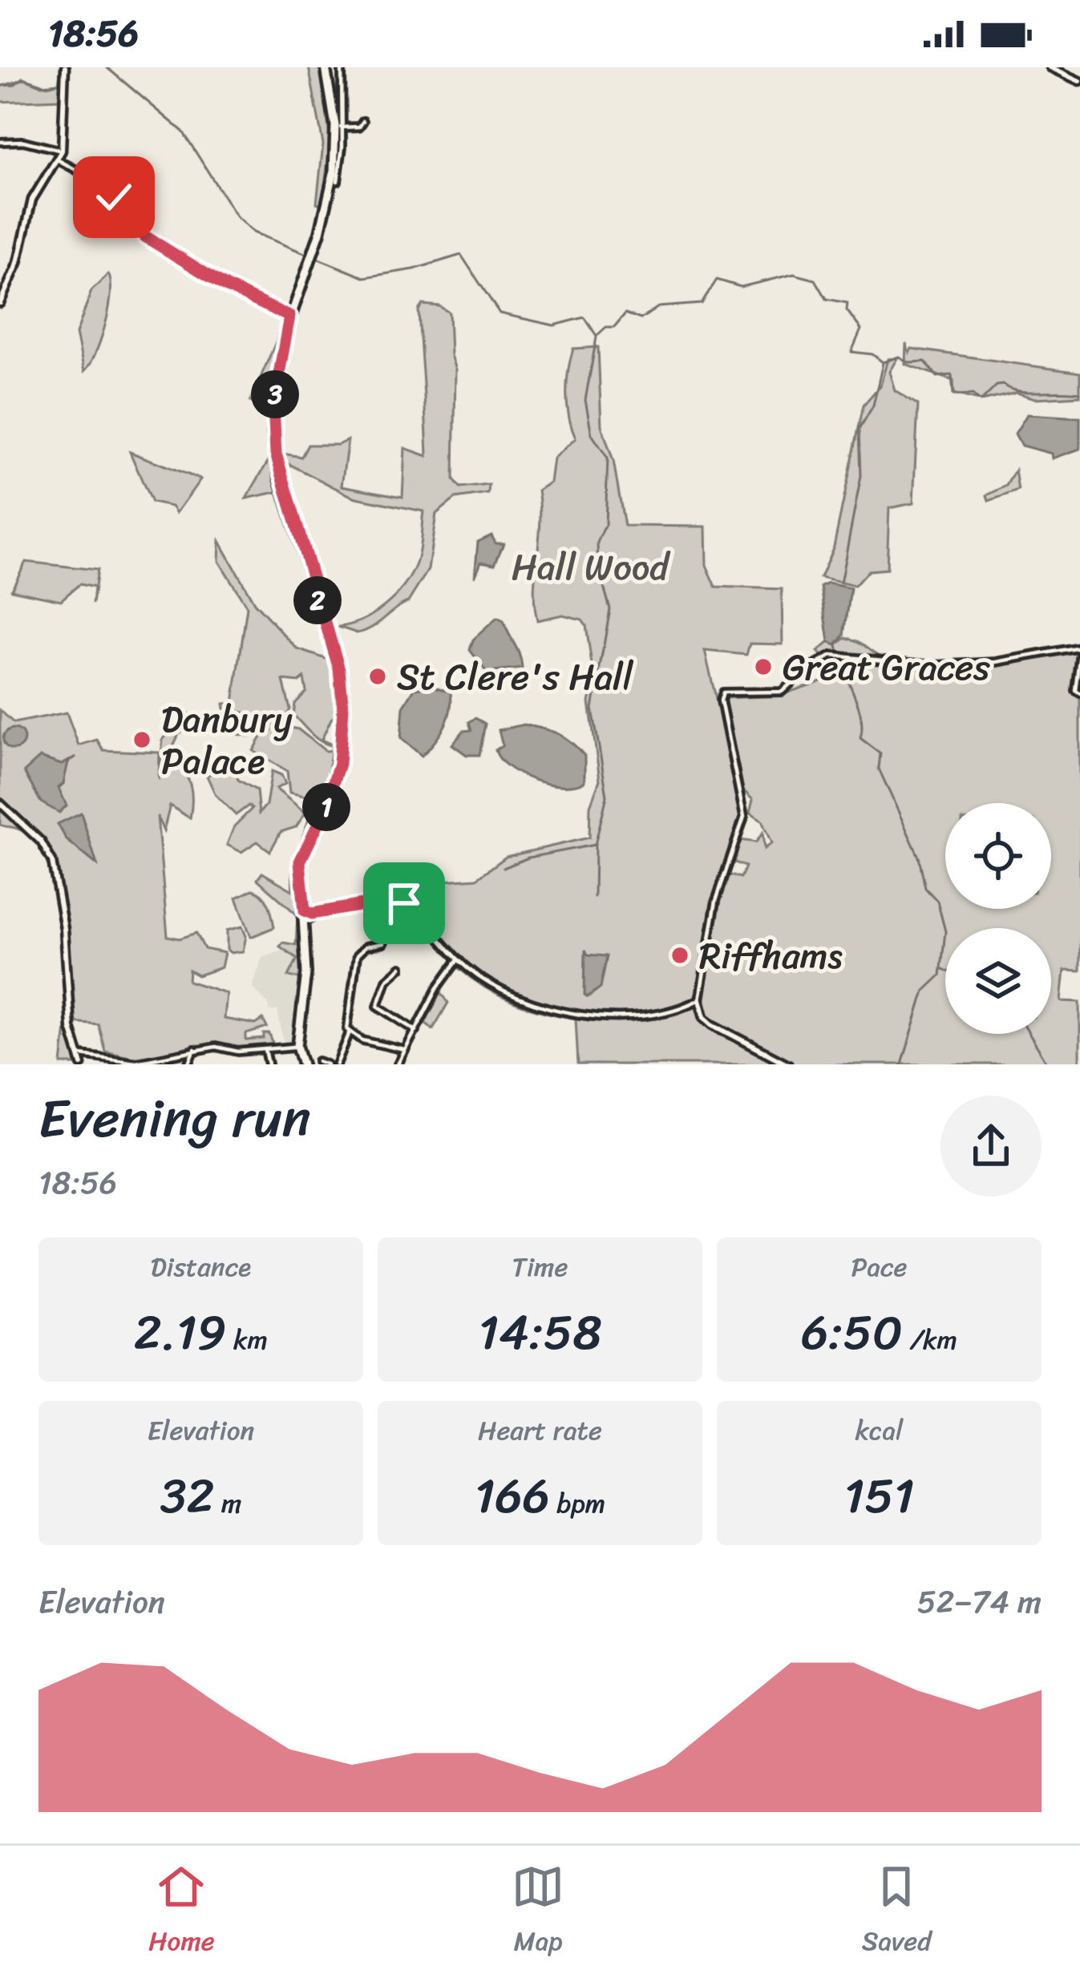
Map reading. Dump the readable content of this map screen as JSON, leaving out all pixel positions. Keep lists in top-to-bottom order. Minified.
{"parks":["Hall Wood"],"places":["Great Graces","St Clere's Hall","Danbury Palace","Riffhams"],"page":{"status":"18:56","pins":["3","2","1"],"heading":["Evening run","18:56"],"stats":[["Distance","2.19 km"],["Time","14:58"],["Pace","6:50 /km"],["Elevation","32 m"],["Heart rate","166 bpm"],["kcal","151"]],"chart":["Elevation","52–74 m"],"tabs":["Home","Map","Saved"]}}
